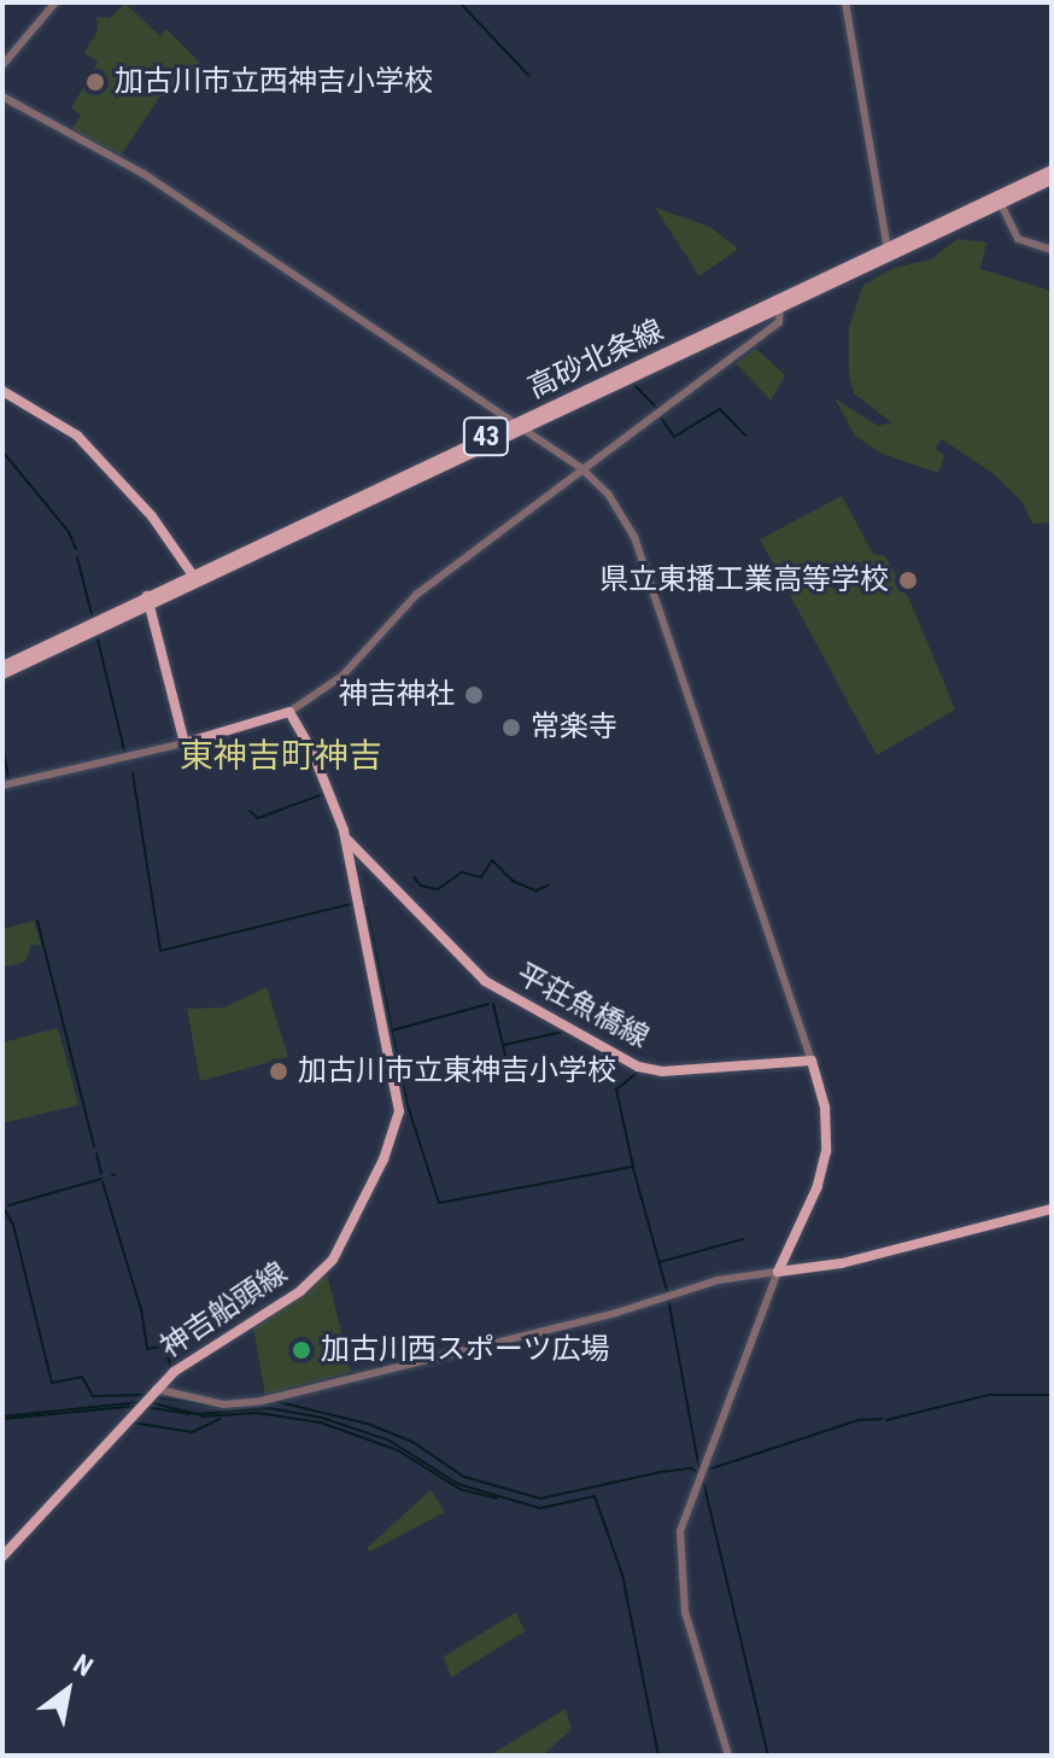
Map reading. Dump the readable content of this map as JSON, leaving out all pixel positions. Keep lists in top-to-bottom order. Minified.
{"streets":{"main road":["高砂北条線","43","平荘魚橋線","神吉船頭線"]},"crossings":[["平荘魚橋線","神吉船頭線"]],"districts":["東神吉町神吉"],"places":["加古川市立西神吉小学校","県立東播工業高等学校","神吉神社","常楽寺","加古川市立東神吉小学校","加古川西スポーツ広場"],"north":"top right"}
